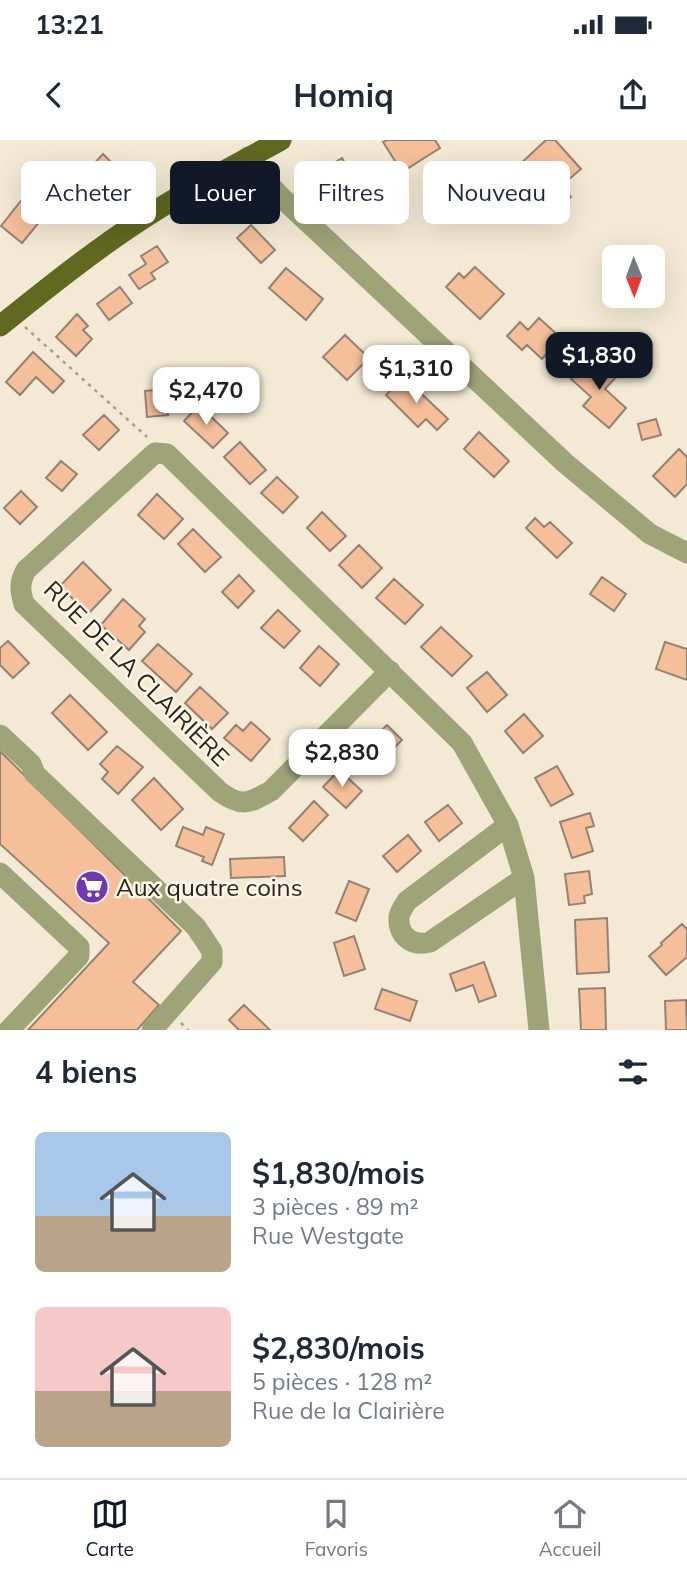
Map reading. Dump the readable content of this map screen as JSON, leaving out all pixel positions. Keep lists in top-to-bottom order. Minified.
{"streets":{"street":["RUE DE LA CLAIRIÈRE"]},"places":{"supermarket":["Aux quatre coins"]},"north":"bottom","page":{"status":"13:21","header":"Homiq","chip":["Acheter","Louer","Filtres","Nouveau"],"price":["$1,830","$1,310","$2,470","$2,830"],"heading":"4 biens","list":[{"name":"$1,830/mois","note":"3 pièces · 89 m² · Rue Westgate"},{"name":"$2,830/mois","note":"5 pièces · 128 m² · Rue de la Clairière"}],"tabs":["Carte","Favoris","Accueil"]}}
